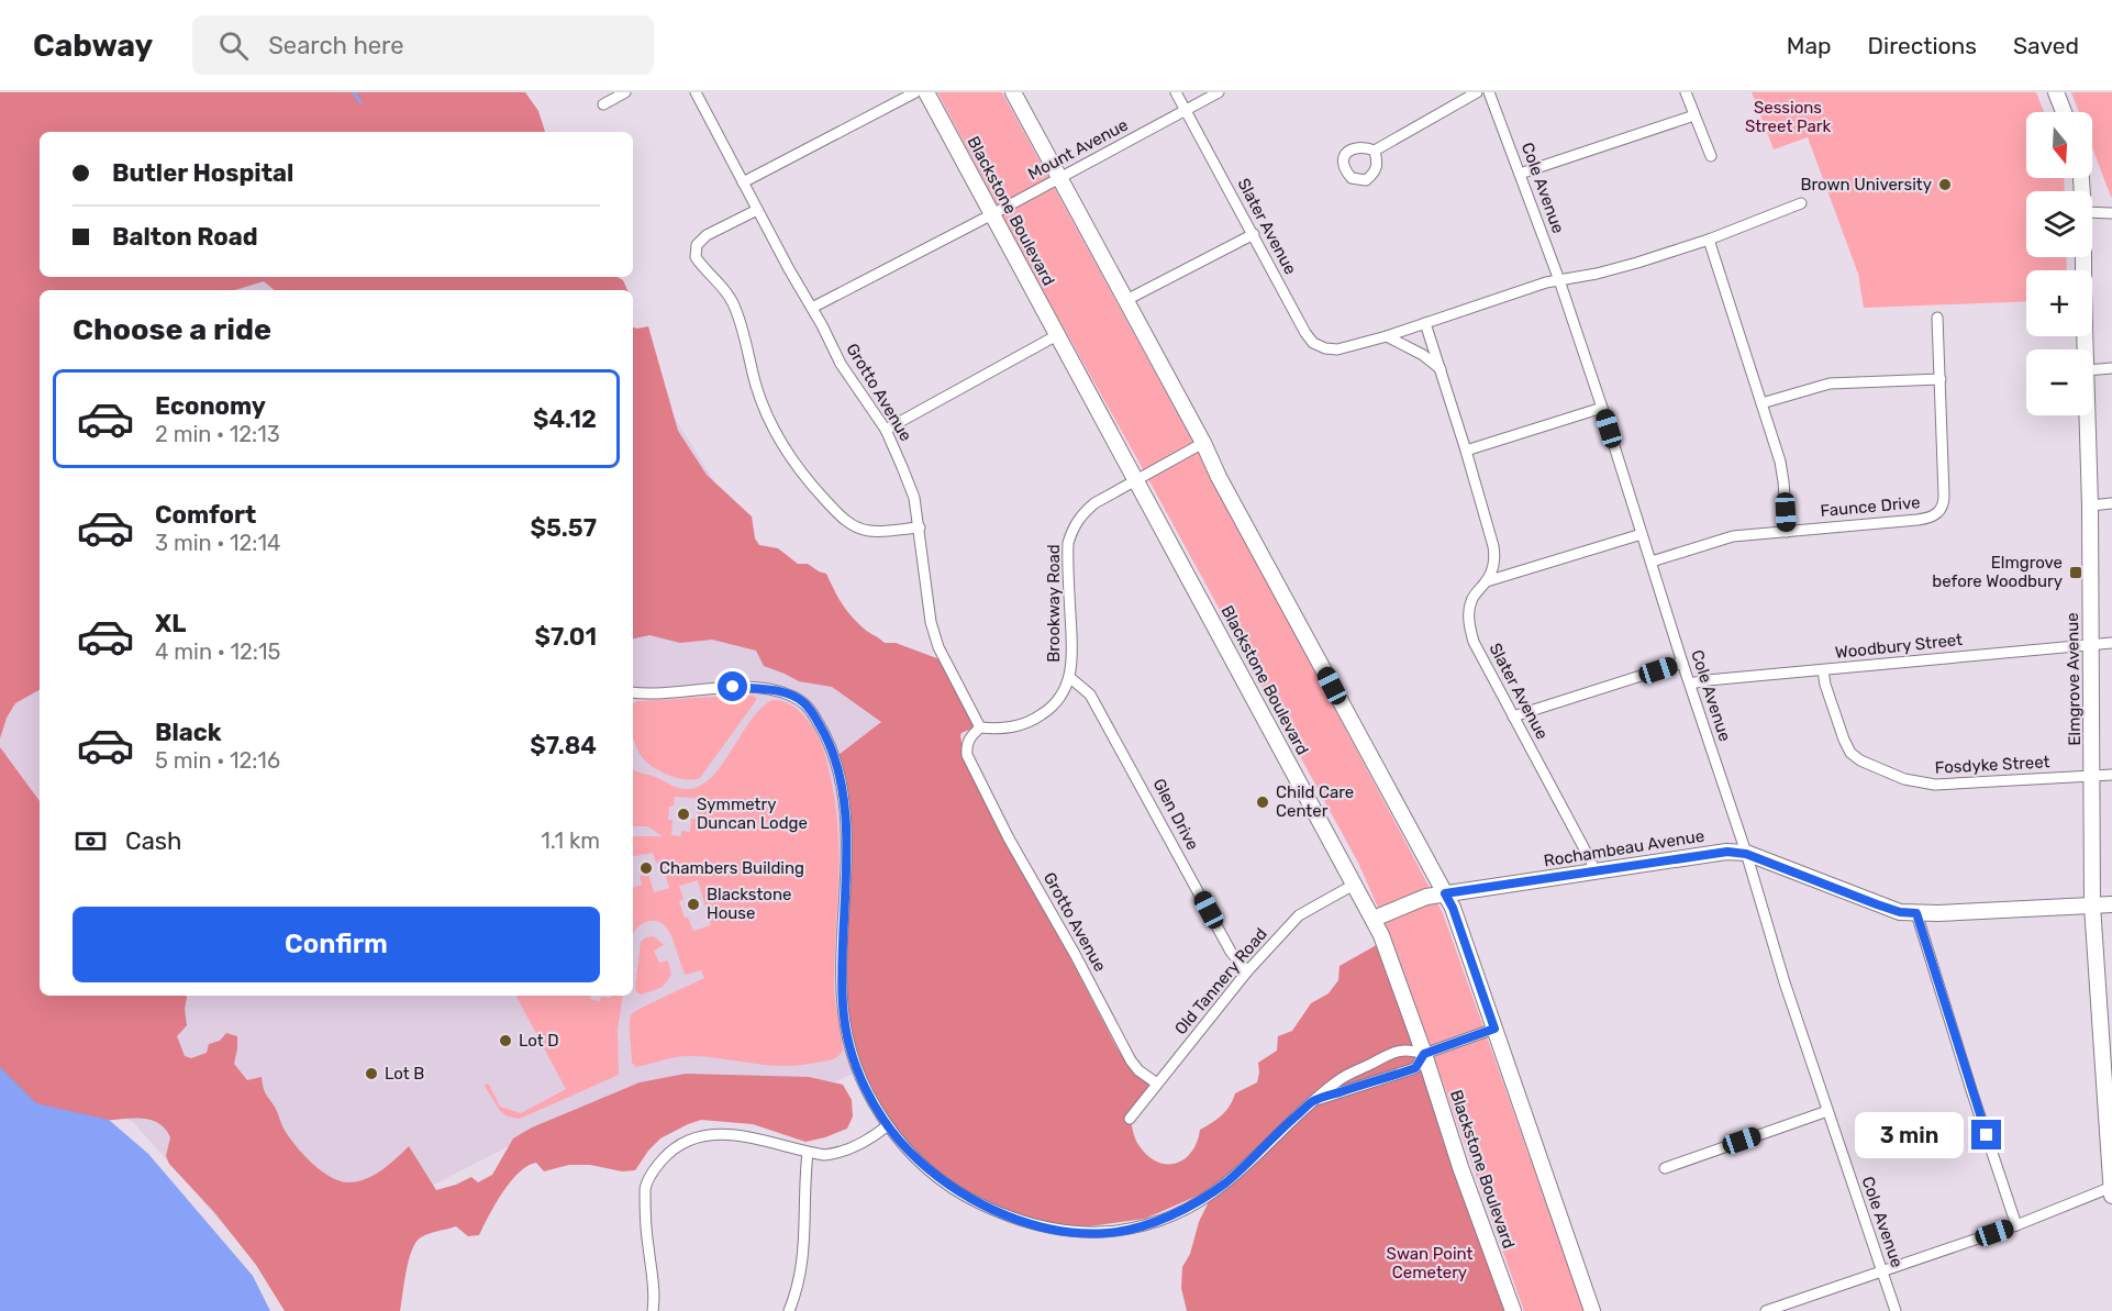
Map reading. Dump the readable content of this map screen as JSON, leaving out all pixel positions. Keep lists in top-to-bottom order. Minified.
{"streets":{"main road":["Blackstone Boulevard","Elmgrove Avenue","Rochambeau Avenue"],"street":["Mount Avenue","Cole Avenue","Slater Avenue","Grotto Avenue","Faunce Drive","Brookway Road","Woodbury Street","Fosdyke Street","Glen Drive","Old Tannery Road"]},"crossings":[["Mount Avenue","Blackstone Boulevard"],["Mount Avenue","Slater Avenue"],["Mount Avenue","Grotto Avenue"],["Cole Avenue","Faunce Drive"],["Cole Avenue","Woodbury Street"],["Cole Avenue","Rochambeau Avenue"],["Blackstone Boulevard","Brookway Road"],["Blackstone Boulevard","Rochambeau Avenue"],["Blackstone Boulevard","Old Tannery Road"],["Slater Avenue","Rochambeau Avenue"],["Grotto Avenue","Brookway Road"],["Grotto Avenue","Old Tannery Road"],["Brookway Road","Glen Drive"],["Woodbury Street","Elmgrove Avenue"],["Woodbury Street","Fosdyke Street"],["Elmgrove Avenue","Fosdyke Street"],["Elmgrove Avenue","Rochambeau Avenue"],["Glen Drive","Old Tannery Road"]],"parks":["Sessions Street Park","Swan Point Cemetery"],"places":{"other":["Brown University","Child Care Center","Symmetry Duncan Lodge","Chambers Building","Blackstone House","Lot D","Lot B"],"transit":["Elmgrove before Woodbury"]},"north":"bottom","page":{"header":"Cabway","search":"Search here","nav":["Map","Directions","Saved"],"map_buttons":["+","−"],"banner":["Butler Hospital","Balton Road"],"heading":"Choose a ride","list":[{"name":"Economy","note":"2 min · 12:13","value":"$4.12"},{"name":"Comfort","note":"3 min · 12:14","value":"$5.57"},{"name":"XL","note":"4 min · 12:15","value":"$7.01"},{"name":"Black","note":"5 min · 12:16","value":"$7.84"}],"pay":["Cash","1.1 km"],"buttons":"Confirm","bubble":"3 min"}}
